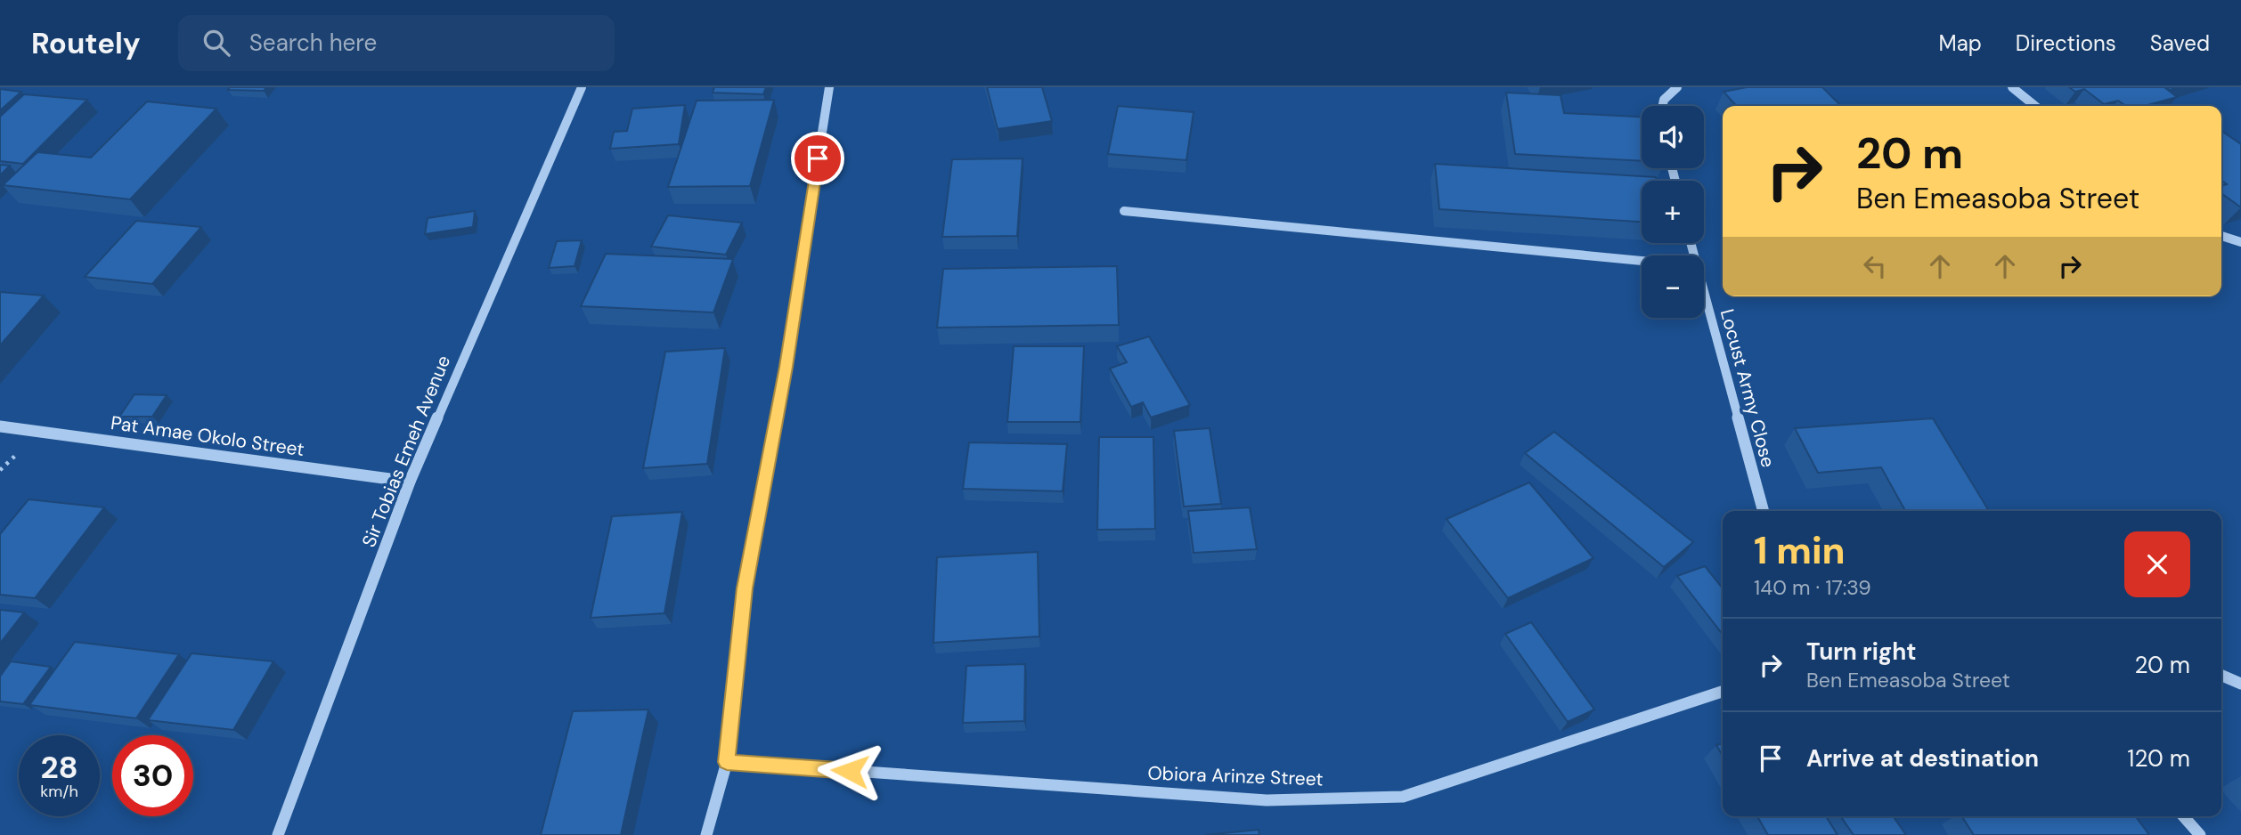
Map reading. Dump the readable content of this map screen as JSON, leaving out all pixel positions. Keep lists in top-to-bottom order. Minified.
{"streets":{"street":["Locust Army Close","Pat Amae Okolo Street","Sir Tobias Emeh Avenue","Obiora Arinze Street"]},"crossings":[["Pat Amae Okolo Street","Sir Tobias Emeh Avenue"]],"page":{"header":"Routely","search":"Search here","nav":["Map","Directions","Saved"],"map_buttons":["+","−"],"turn":["20 m","Ben Emeasoba Street"],"heading":["1 min","140 m · 17:39"],"list":[{"name":"Turn right","note":"Ben Emeasoba Street","value":"20 m"},{"name":"Arrive at destination","value":"120 m"}],"speed":"28 km/h","limit":"30"}}
